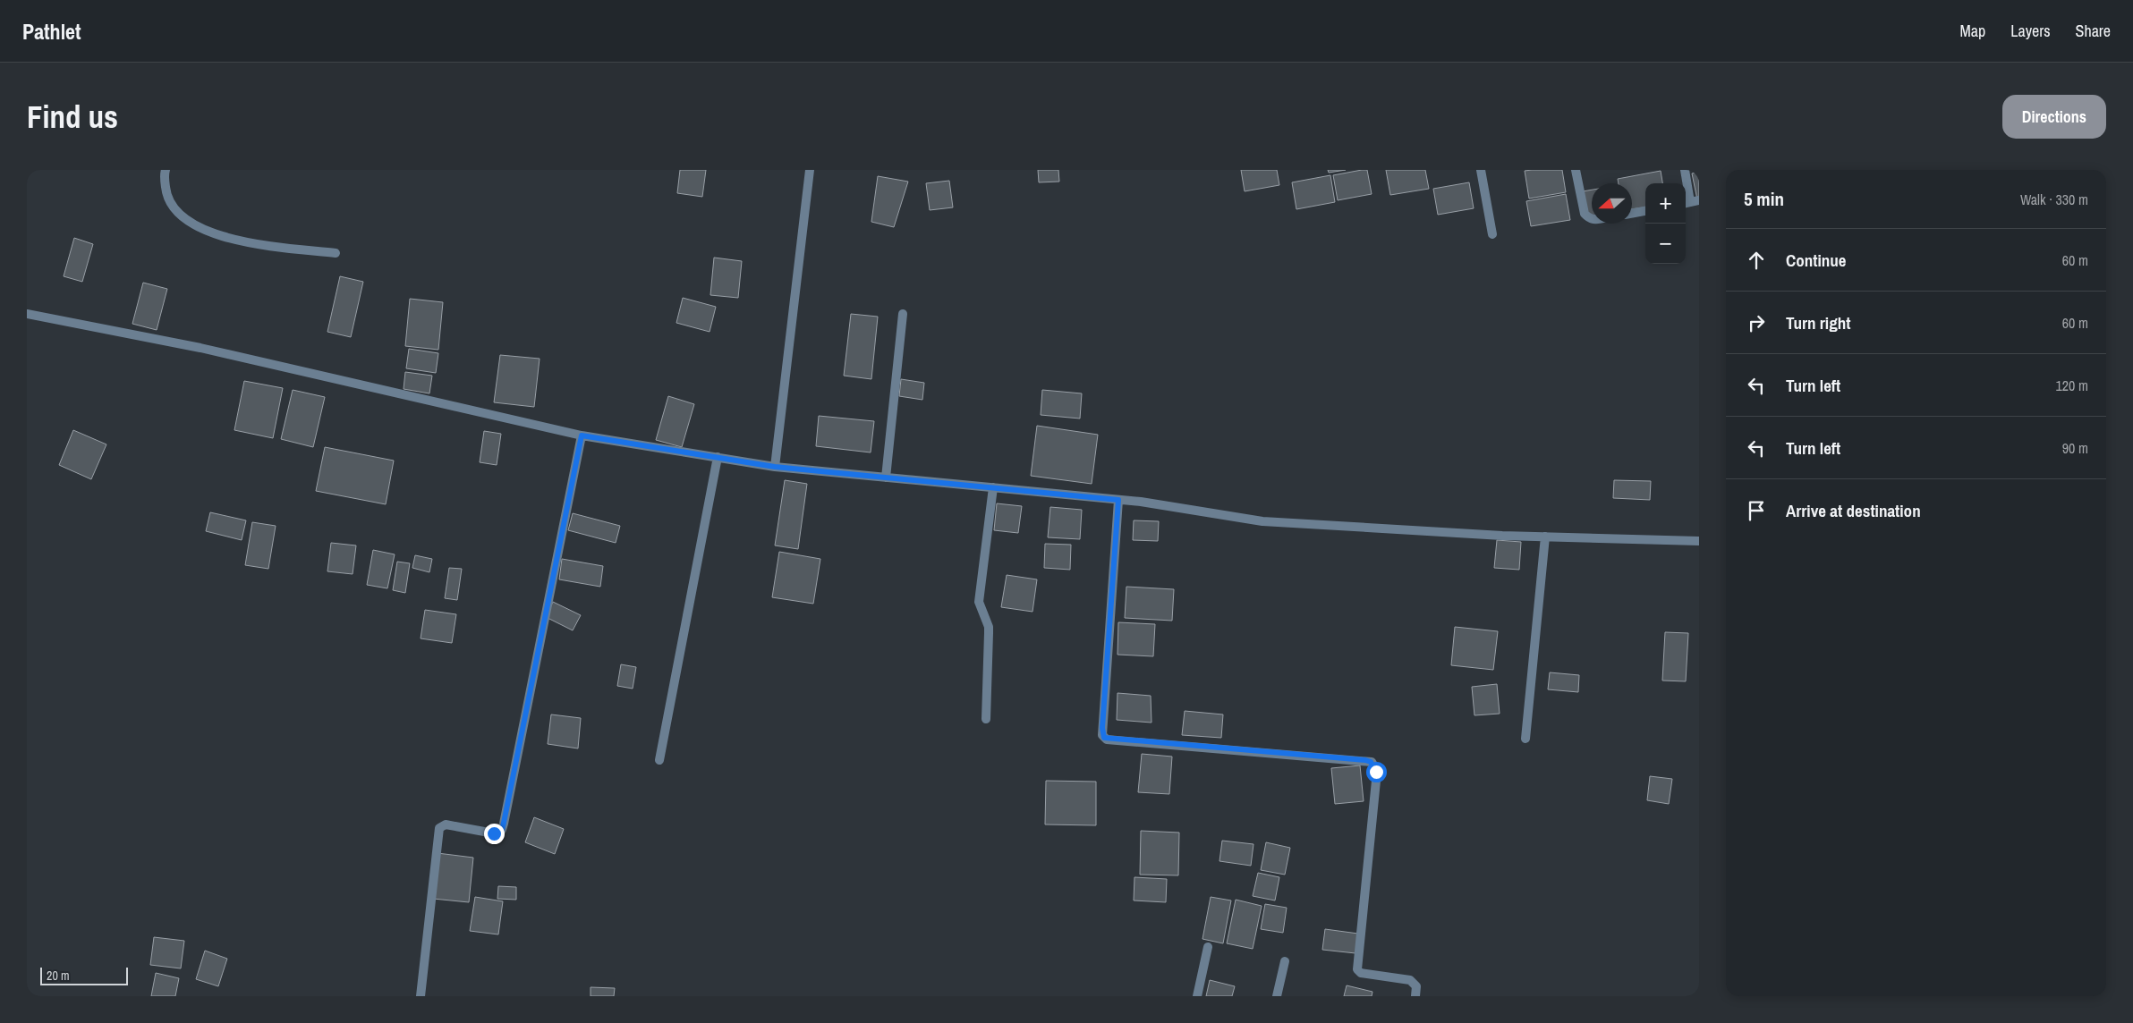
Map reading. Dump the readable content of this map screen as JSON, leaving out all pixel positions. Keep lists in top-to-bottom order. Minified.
{"scale_bar":"20 m","north":"left","page":{"header":"Pathlet","nav":["Map","Layers","Share"],"buttons":"Directions","title":"Find us","heading":["5 min","Walk · 330 m"],"map_buttons":["+","−"],"list":[["Continue","60 m"],["Turn right","60 m"],["Turn left","120 m"],["Turn left","90 m"],"Arrive at destination"],"scale":"20 m"}}
